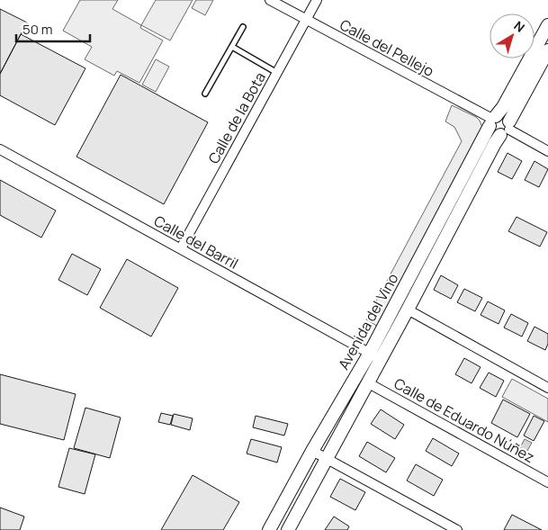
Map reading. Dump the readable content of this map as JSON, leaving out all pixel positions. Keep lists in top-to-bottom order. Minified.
{"streets":{"street":["Calle del Pellejo","Calle de la Bota","Calle del Barril","Avenida del Vino","Calle de Eduardo Núñez"]},"crossings":[["Calle del Pellejo","Calle de la Bota"],["Calle del Pellejo","Avenida del Vino"],["Calle de la Bota","Calle del Barril"],["Calle del Barril","Avenida del Vino"],["Avenida del Vino","Calle de Eduardo Núñez"]],"scale_bar":"50 m","north":"top right"}
